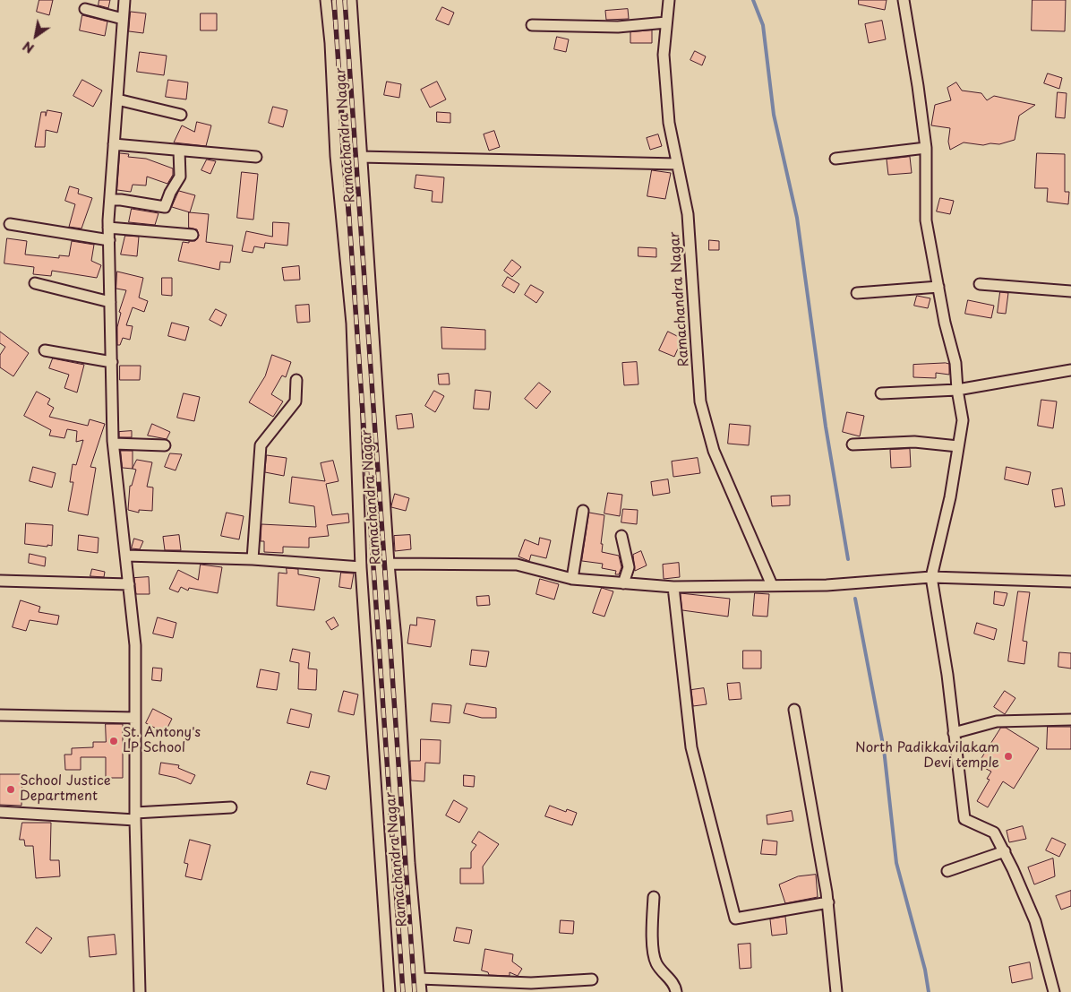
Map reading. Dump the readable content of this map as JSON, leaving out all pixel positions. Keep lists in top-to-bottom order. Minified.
{"streets":{"street":["Ramachandra Nagar"]},"places":["St. Antony's LP School","North Padikkavilakam Devi temple","School Justice Department"],"north":"bottom left"}
